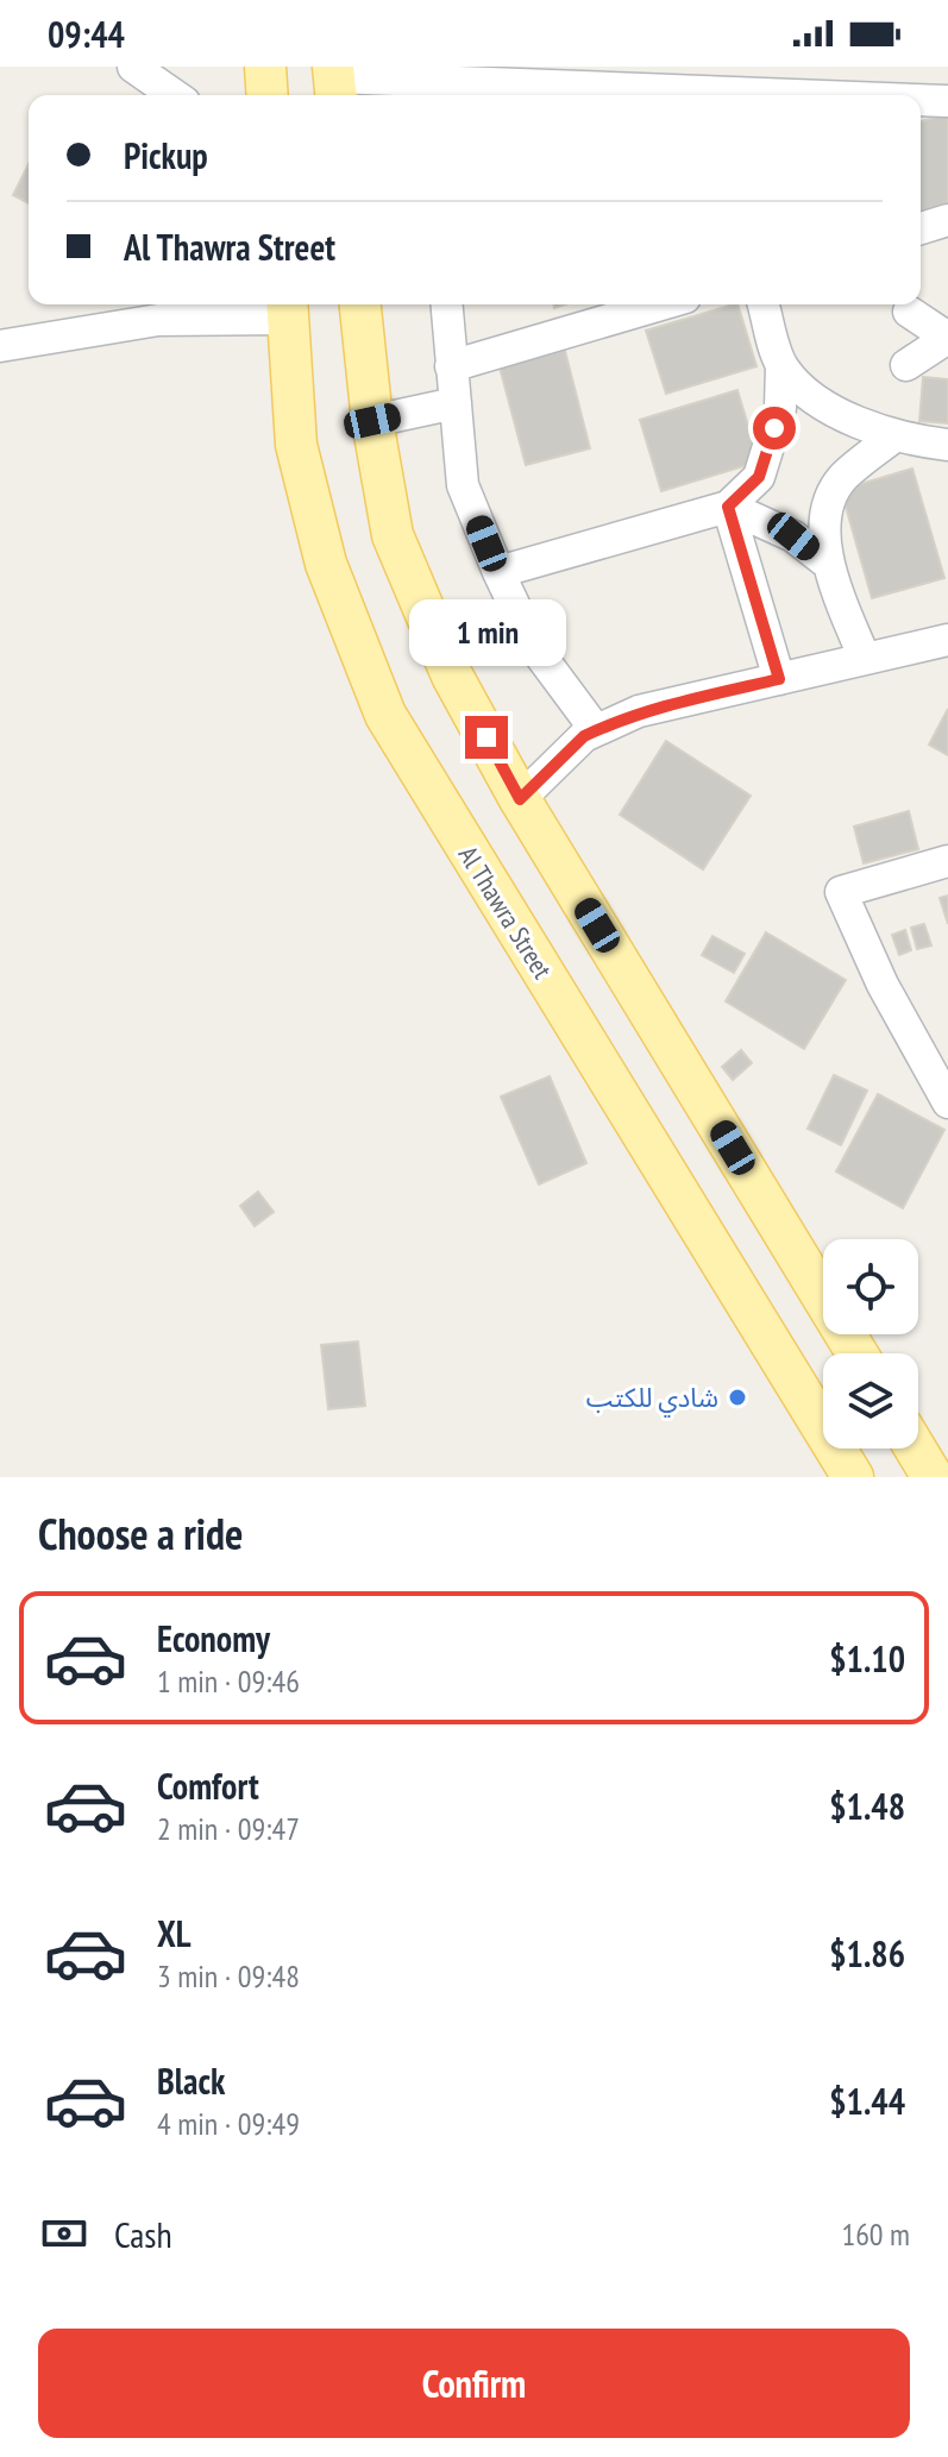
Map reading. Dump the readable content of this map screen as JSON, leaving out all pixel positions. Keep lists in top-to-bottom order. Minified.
{"streets":{"main road":["Al Thawra Street"]},"places":["شادي للكتب"],"page":{"status":"09:44","banner":["Pickup","Al Thawra Street"],"bubble":"1 min","heading":"Choose a ride","list":[{"name":"Economy","note":"1 min · 09:46","value":"$1.10"},{"name":"Comfort","note":"2 min · 09:47","value":"$1.48"},{"name":"XL","note":"3 min · 09:48","value":"$1.86"},{"name":"Black","note":"4 min · 09:49","value":"$1.44"}],"pay":["Cash","160 m"],"buttons":"Confirm"}}
